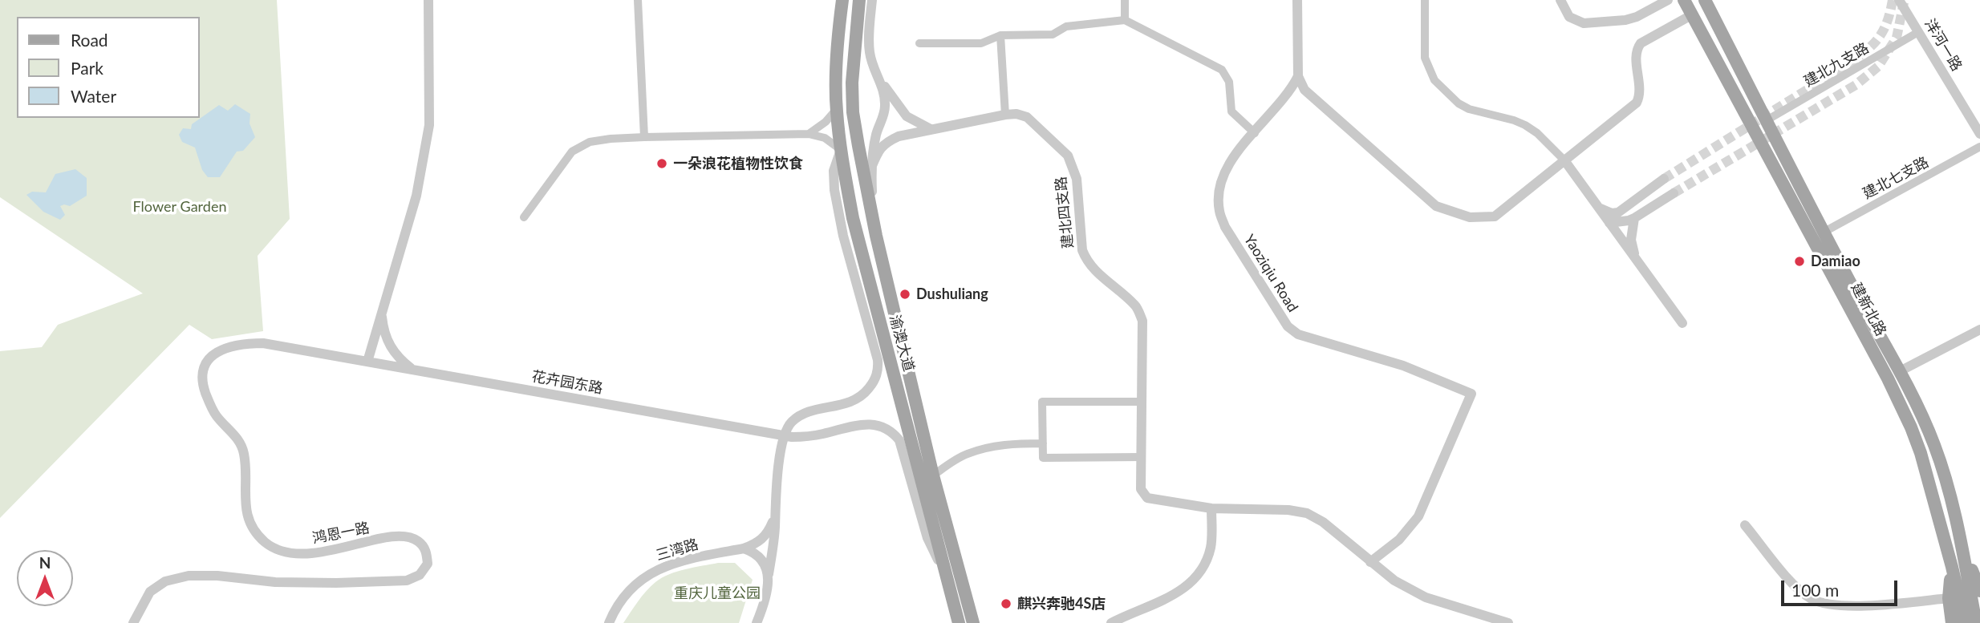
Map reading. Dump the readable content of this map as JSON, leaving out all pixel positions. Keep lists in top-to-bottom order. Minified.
{"streets":{"main road":["建新北路","渝澳大道"],"street":["洋河一路","建北九支路","建北七支路","建北四支路","Yaoziqiu Road","花卉园东路","鸿恩一路","三湾路"]},"crossings":[["洋河一路","建北九支路"],["建北九支路","建新北路"],["建北七支路","建新北路"],["建北四支路","Yaoziqiu Road"],["渝澳大道","花卉园东路"],["花卉园东路","鸿恩一路"]],"parks":["Flower Garden","重庆儿童公园"],"places":["一朵浪花植物性饮食","Damiao","Dushuliang","麒兴奔驰4S店"],"legend":["Road","Park","Water"],"scale_bar":"100 m","north":"top"}
